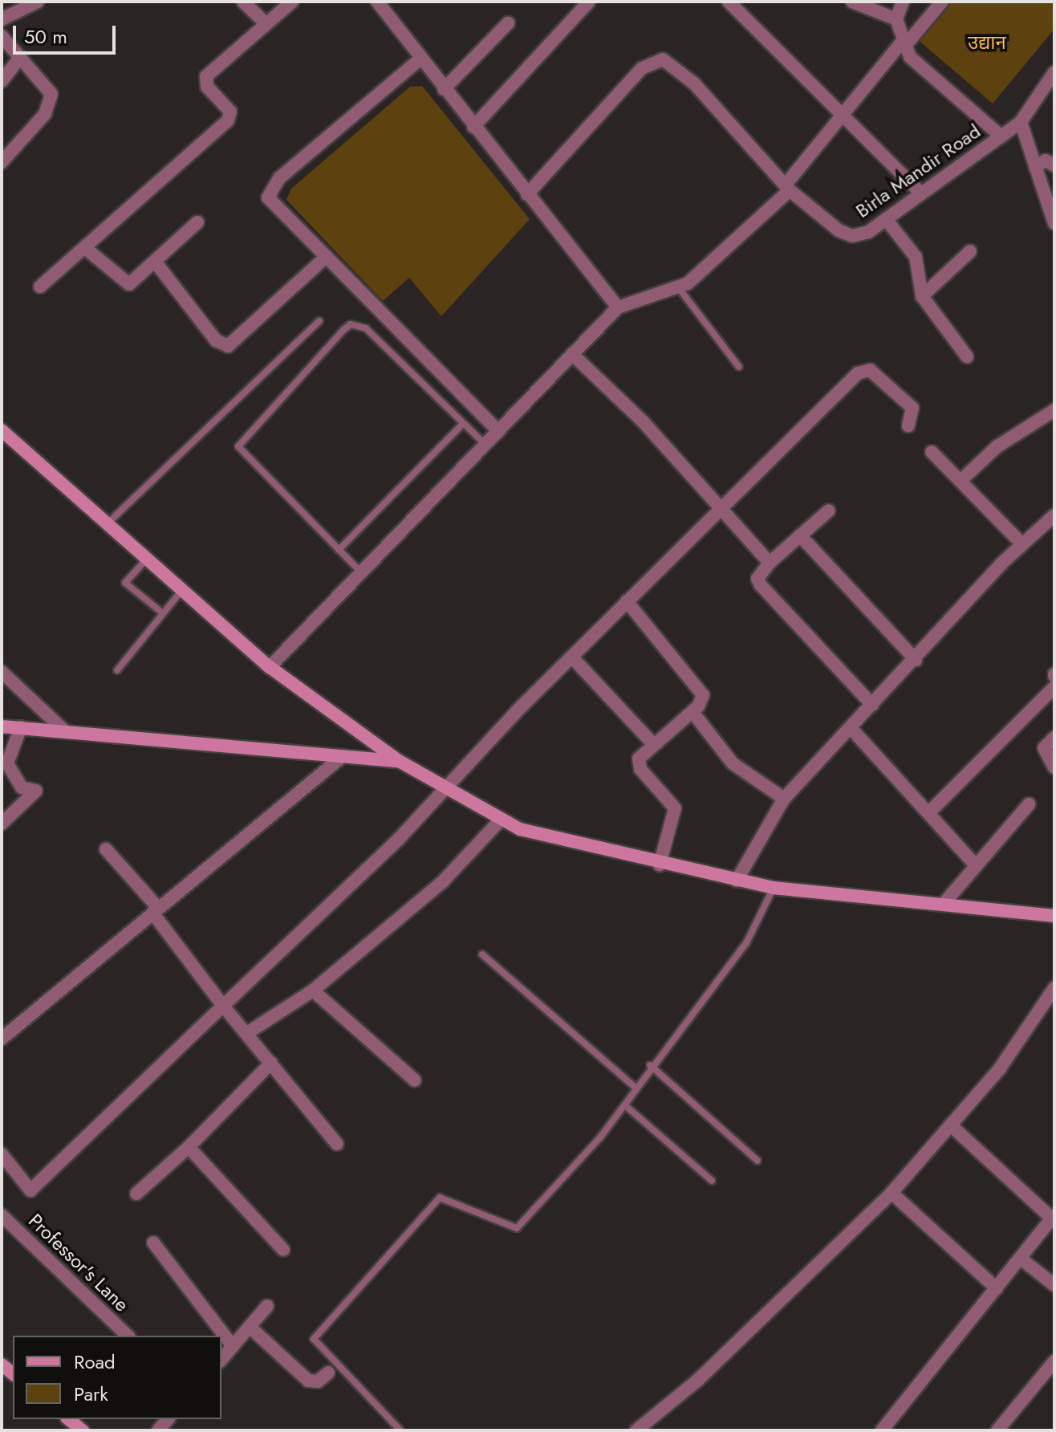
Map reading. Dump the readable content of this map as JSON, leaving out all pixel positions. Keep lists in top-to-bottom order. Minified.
{"streets":{"street":["Birla Mandir Road","Professor's Lane"]},"parks":["उद्यान"],"legend":["Road","Park"],"scale_bar":"50 m"}
